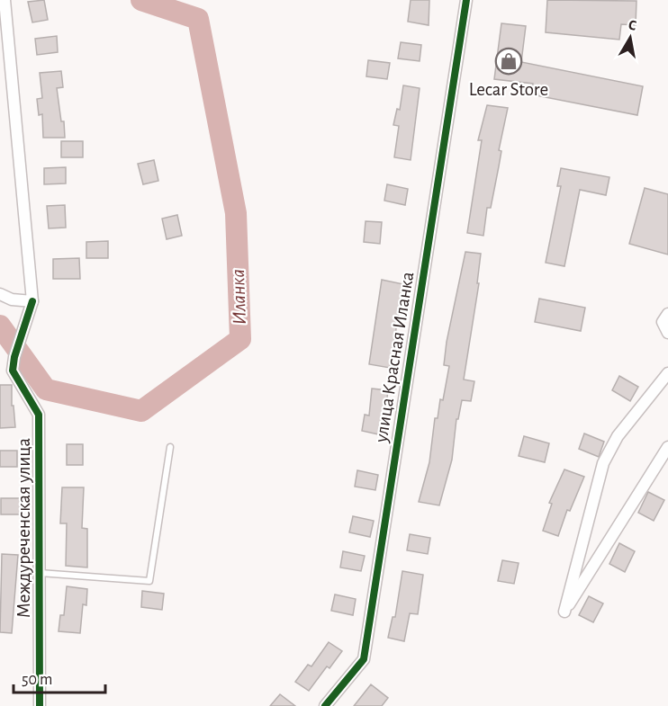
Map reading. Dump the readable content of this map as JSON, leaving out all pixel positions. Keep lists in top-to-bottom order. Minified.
{"streets":{"street":["улица Красная Иланка","Междуреченская улица"]},"water":["Иланка"],"places":{"shop":["Lecar Store"]},"scale_bar":"50 m","north":"top"}
